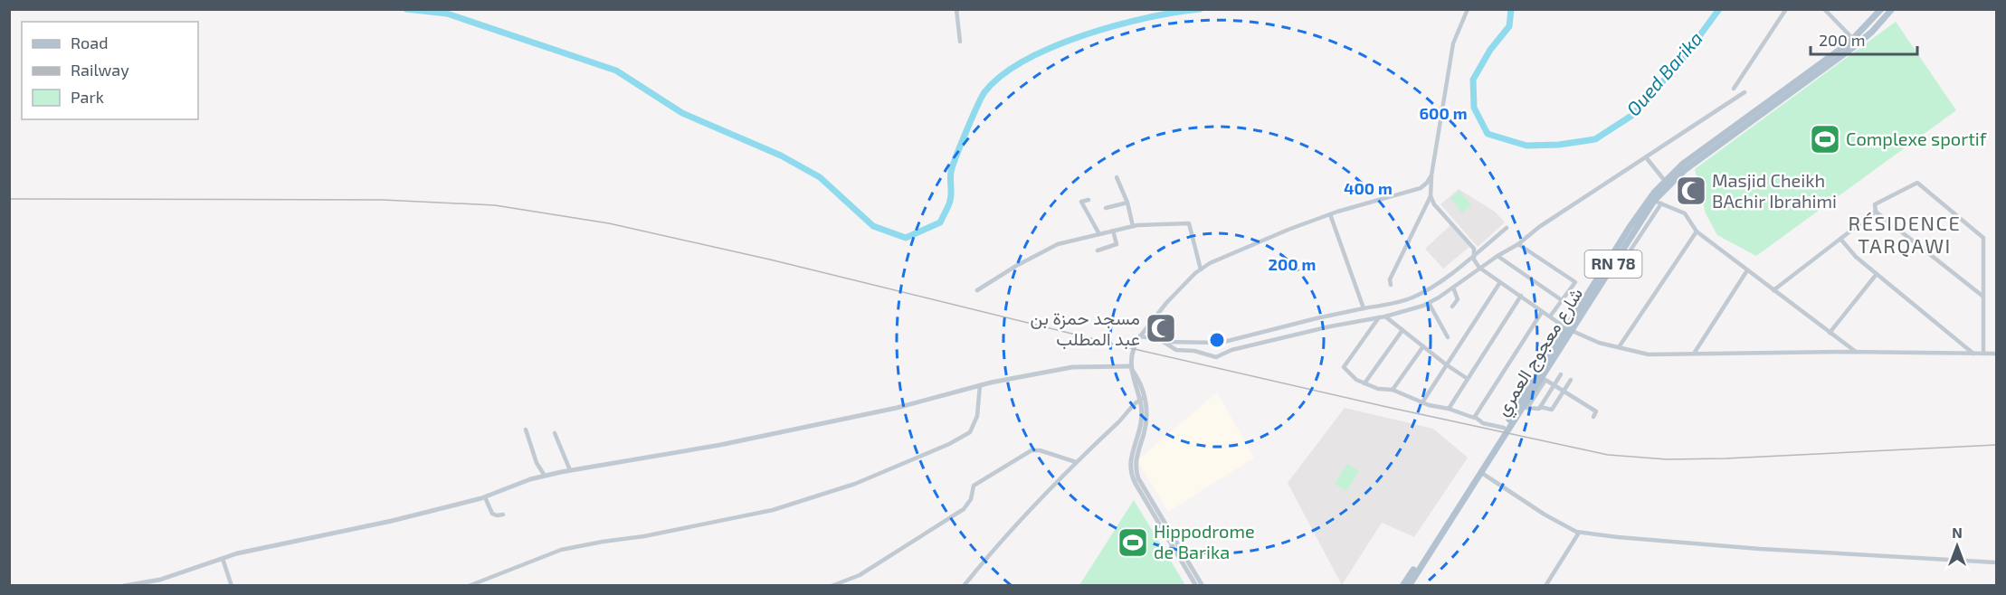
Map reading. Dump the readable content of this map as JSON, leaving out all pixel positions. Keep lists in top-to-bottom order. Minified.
{"streets":{"main road":["RN 78","شارع معجوج العمري"]},"districts":["RÉSIDENCE TARQAWI"],"water":["Oued Barika"],"places":{"sports":["Complexe sportif","Hippodrome de Barika"],"mosque":["Masjid Cheikh BAchir Ibrahimi","مسجد حمزة بن عبد المطلب"]},"legend":["Road","Railway","Park"],"scale_bar":"200 m","north":"top","rings":["600 m","400 m","200 m"]}
